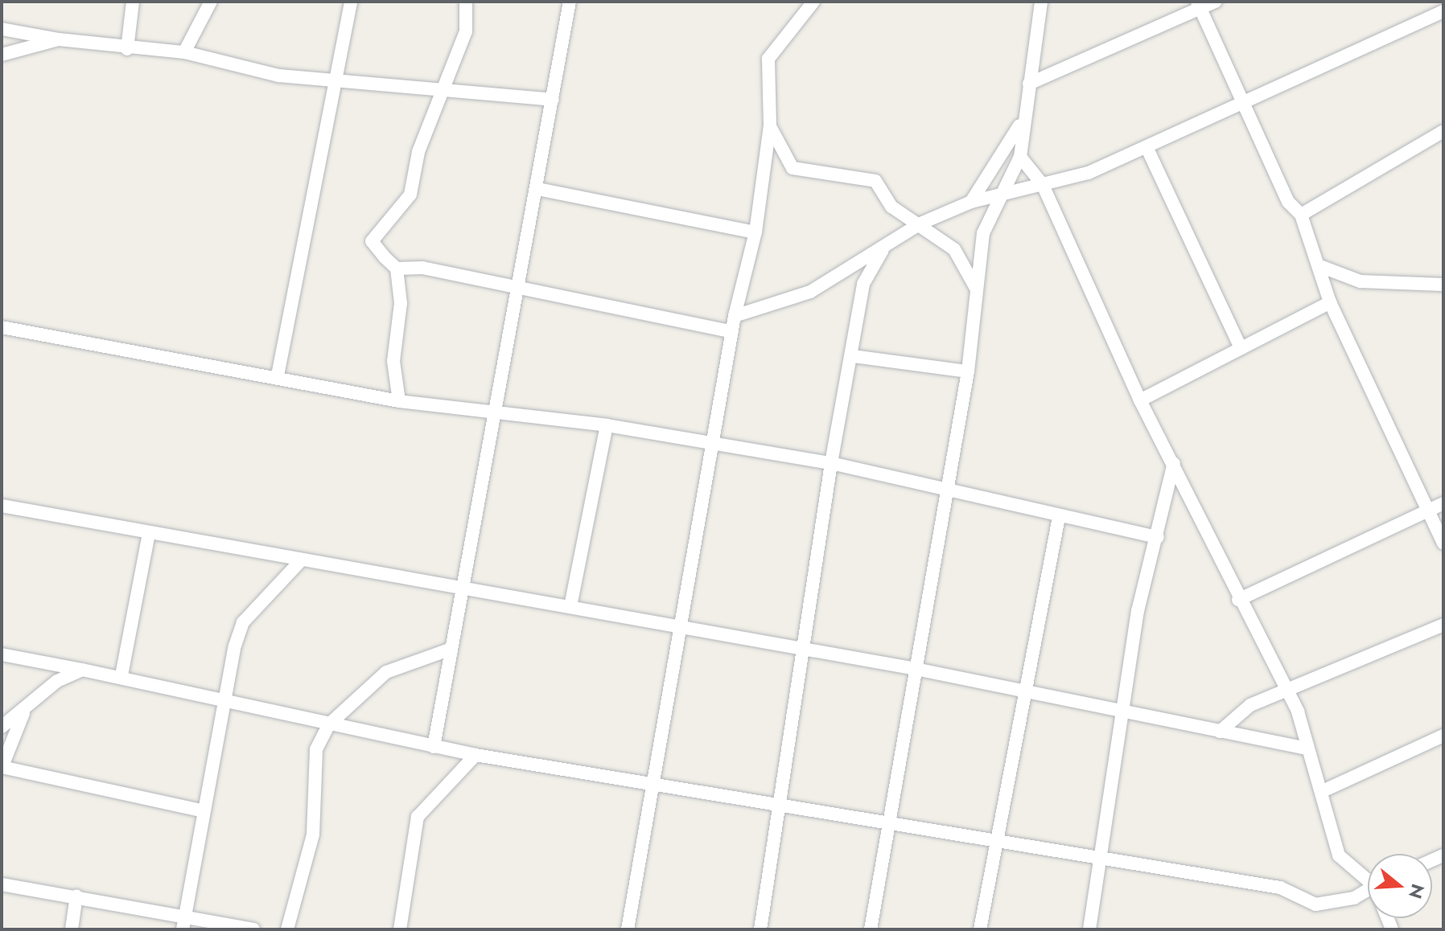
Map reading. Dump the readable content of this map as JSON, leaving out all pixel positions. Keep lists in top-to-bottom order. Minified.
{"north":"right"}
